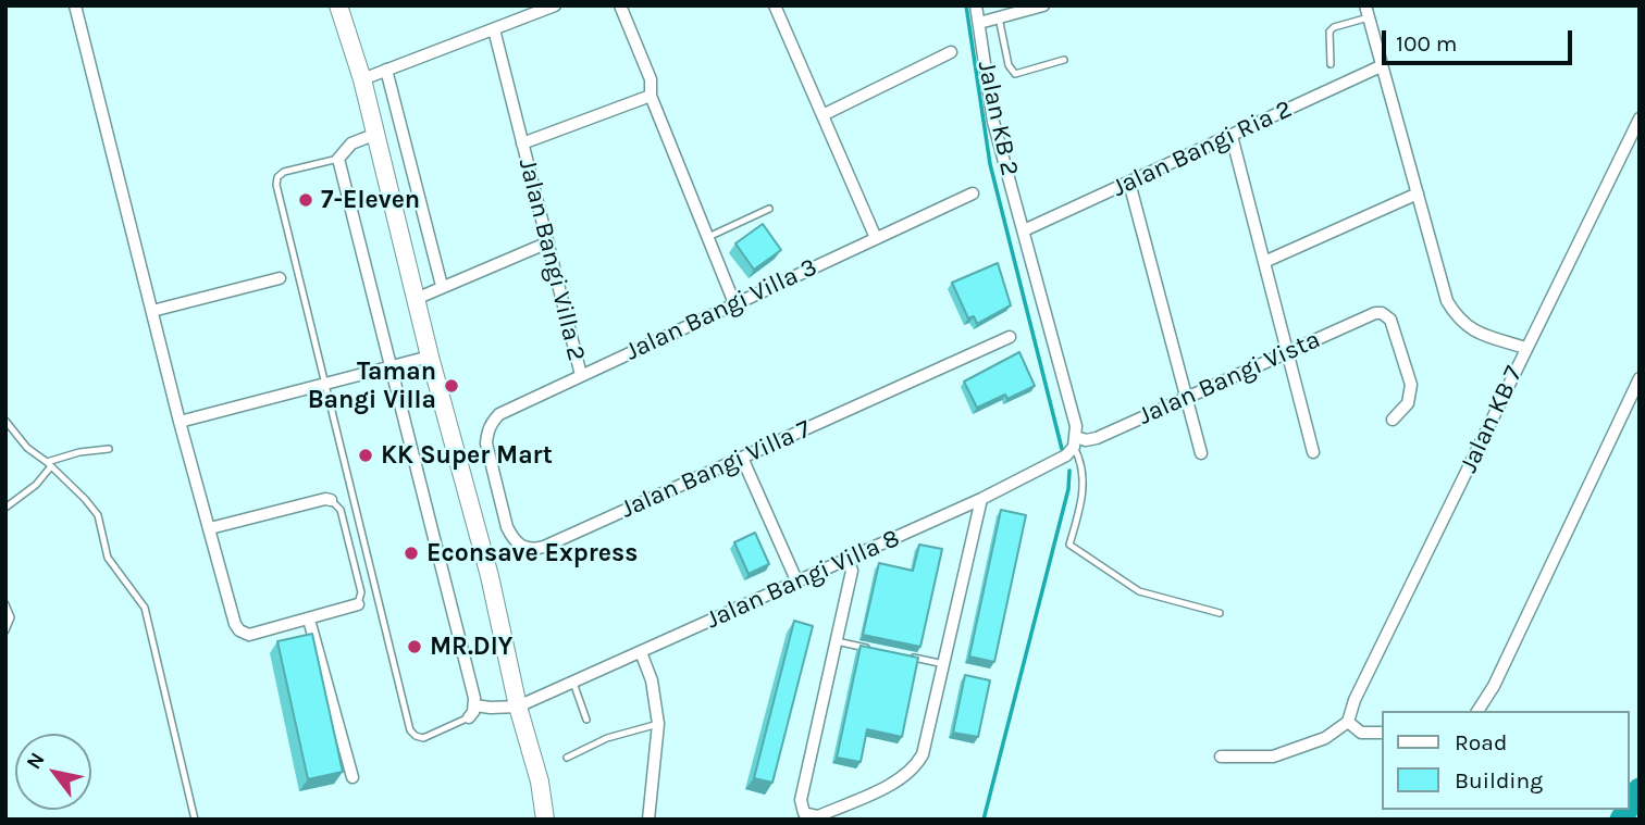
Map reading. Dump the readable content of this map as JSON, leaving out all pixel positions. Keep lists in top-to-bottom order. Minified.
{"streets":{"street":["Jalan KB 2","Jalan Bangi Ria 2","Jalan Bangi Villa 2","Jalan Bangi Villa 3","Jalan Bangi Vista","Jalan KB 7","Jalan Bangi Villa 7","Jalan Bangi Villa 8"]},"crossings":[["Jalan KB 2","Jalan Bangi Ria 2"],["Jalan KB 2","Jalan Bangi Vista"],["Jalan KB 2","Jalan Bangi Villa 8"],["Jalan Bangi Villa 2","Jalan Bangi Villa 3"],["Jalan Bangi Villa 3","Jalan Bangi Villa 7"],["Jalan Bangi Vista","Jalan Bangi Villa 8"]],"places":["7-Eleven","Taman Bangi Villa","KK Super Mart","Econsave Express","MR.DIY"],"legend":["Road","Building"],"scale_bar":"100 m","north":"top left"}
